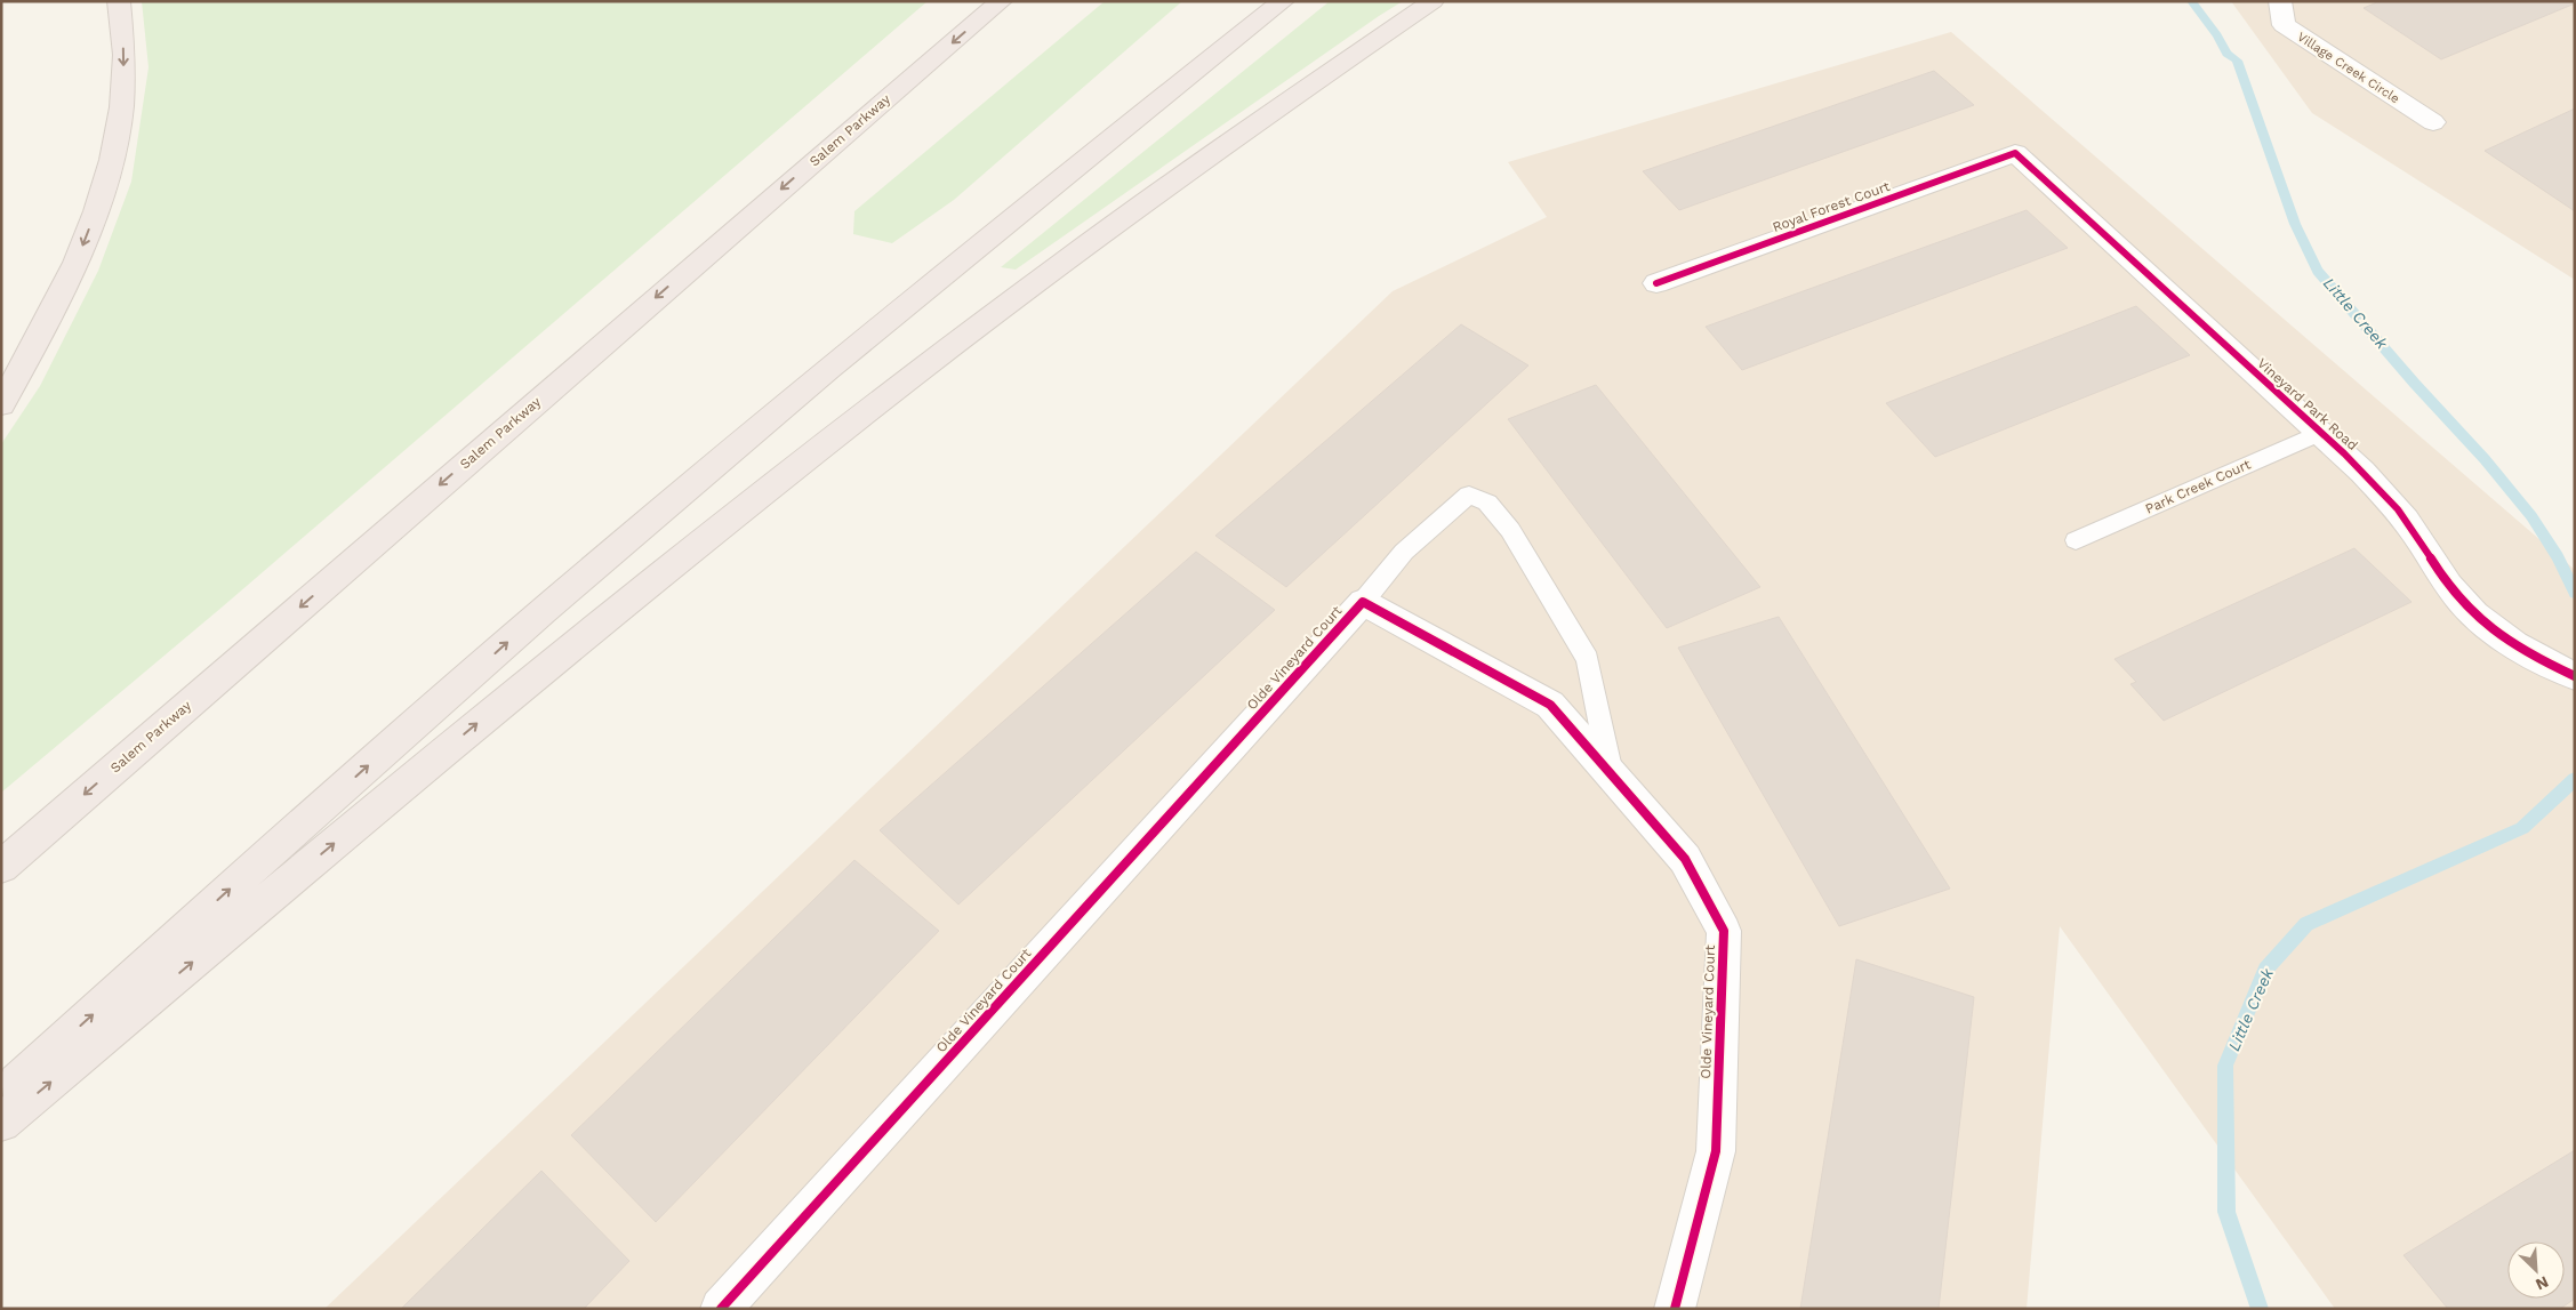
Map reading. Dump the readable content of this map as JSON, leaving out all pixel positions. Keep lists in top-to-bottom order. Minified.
{"streets":{"highway":["Salem Parkway"],"street":["Village Creek Circle","Royal Forest Court","Vineyard Park Road","Olde Vineyard Court"],"lane":["Park Creek Court"]},"crossings":[["Royal Forest Court","Vineyard Park Road"],["Vineyard Park Road","Park Creek Court"]],"water":["Little Creek"],"north":"bottom right"}
